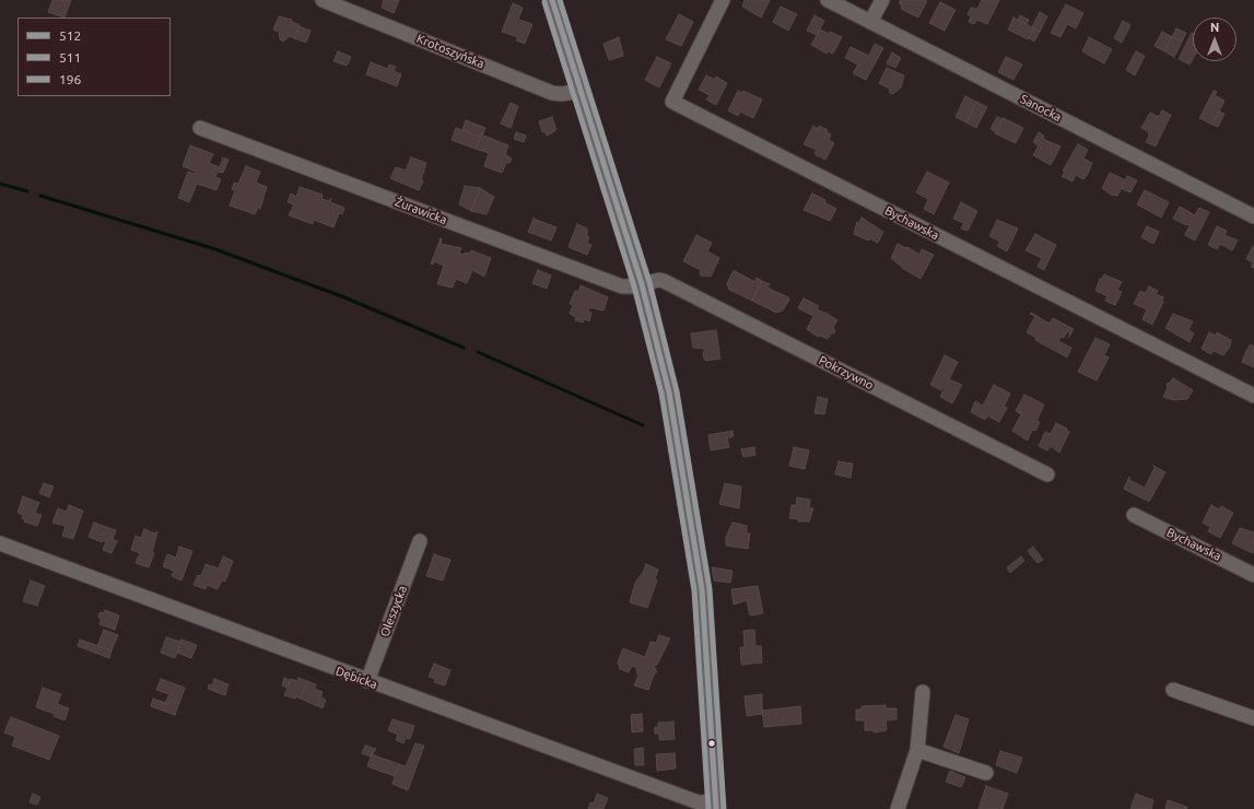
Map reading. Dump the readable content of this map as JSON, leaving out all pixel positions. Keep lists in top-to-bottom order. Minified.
{"streets":{"street":["Krotoszyńska","Sanocka","Żurawicka","Bychawska","Pokrzywno","Oleszycka","Dębicka"]},"crossings":[["Żurawicka","Pokrzywno"],["Oleszycka","Dębicka"]],"lines":["transit line 512","transit line 196","transit line 511"],"legend":["512","511","196"],"north":"top"}
